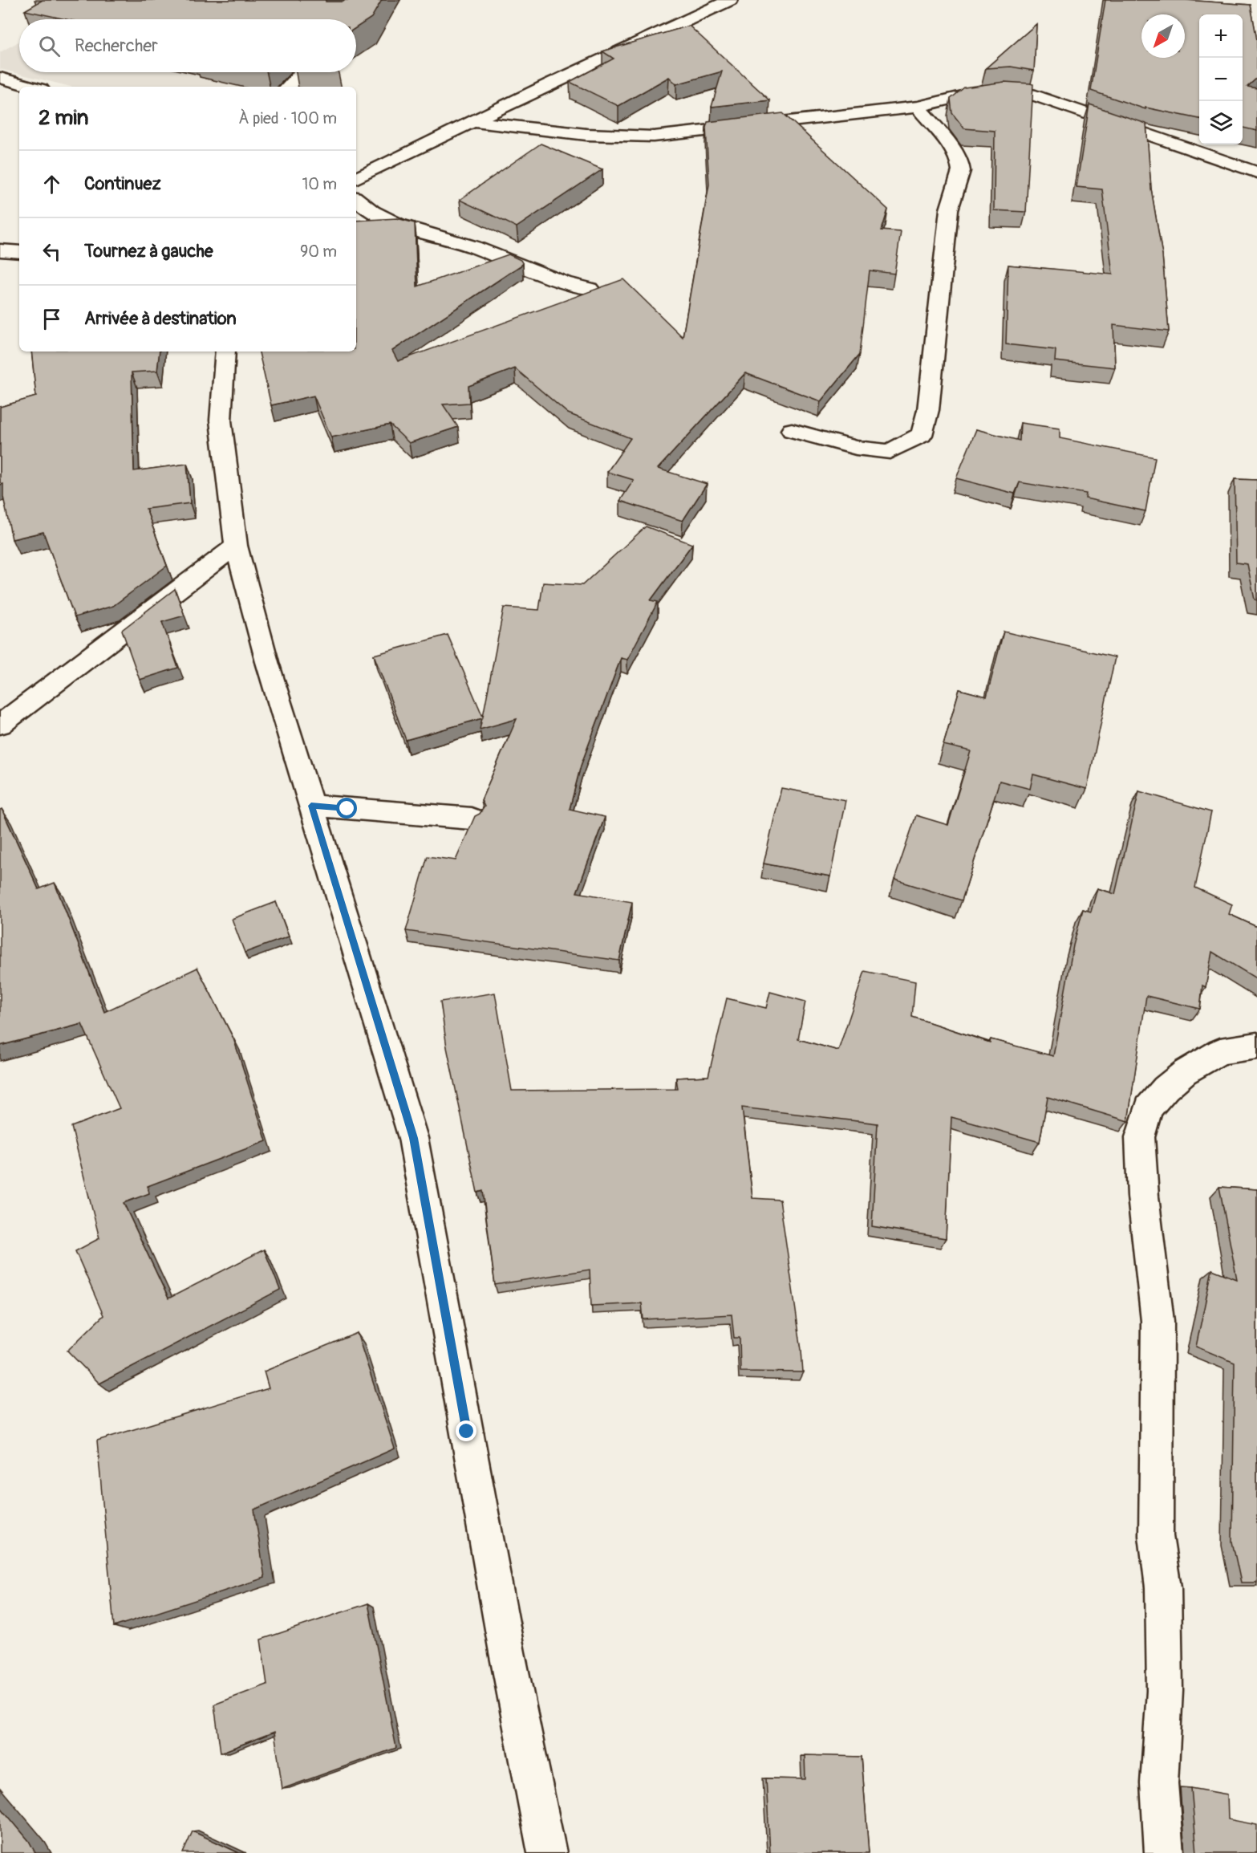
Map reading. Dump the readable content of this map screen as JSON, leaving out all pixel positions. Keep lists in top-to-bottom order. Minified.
{"north":"bottom left","page":{"map_buttons":["+","−"],"search":"Rechercher","heading":["2 min","À pied · 100 m"],"list":[["Continuez","10 m"],["Tournez à gauche","90 m"],"Arrivée à destination"]}}
